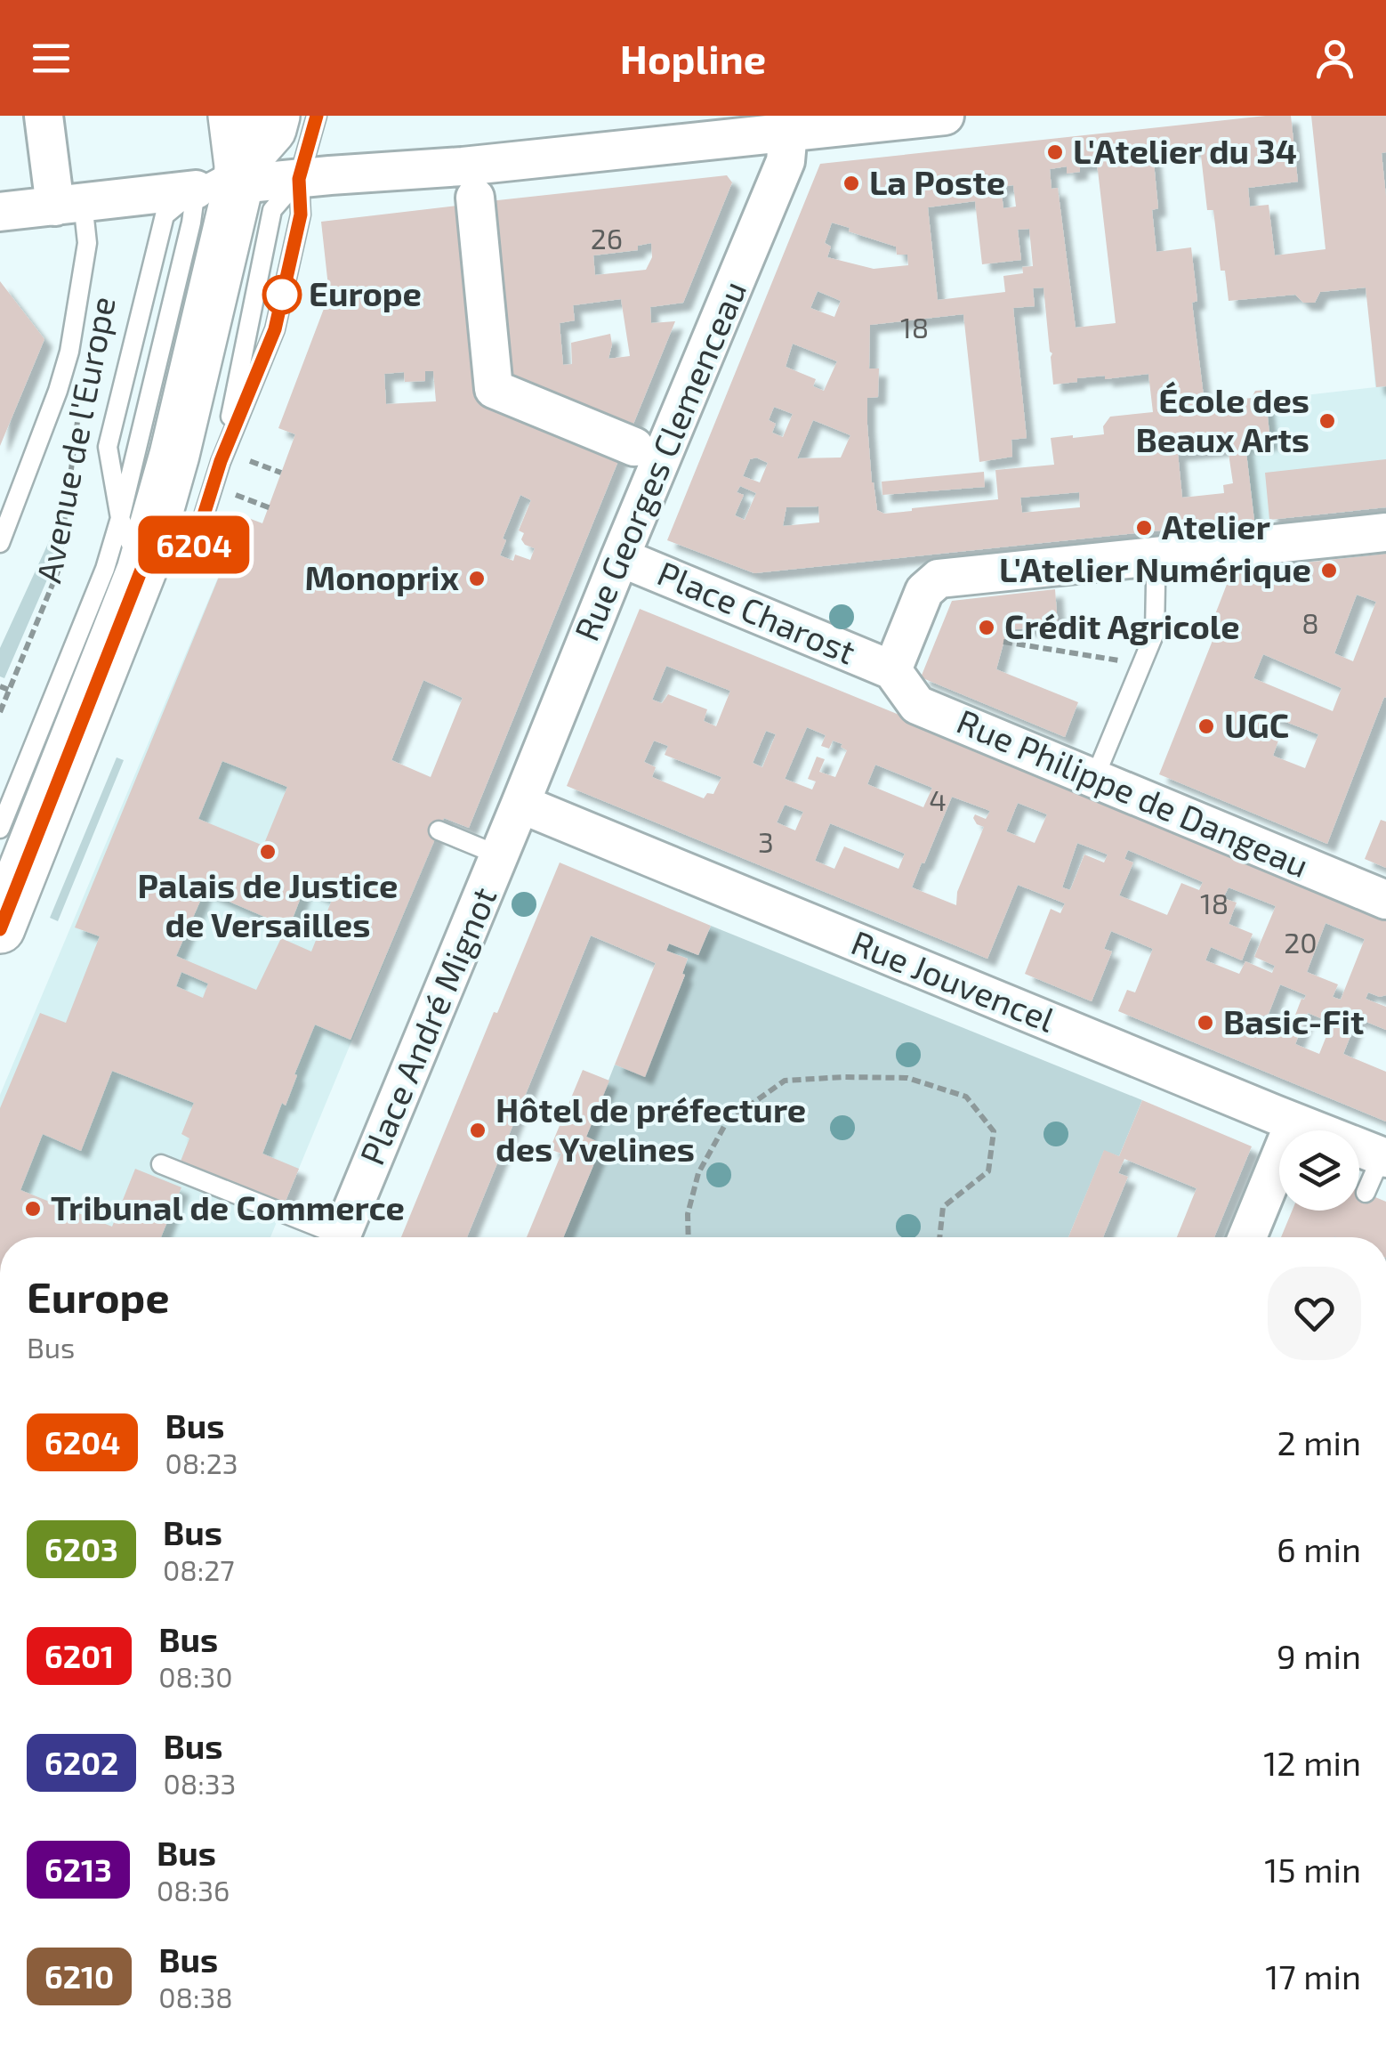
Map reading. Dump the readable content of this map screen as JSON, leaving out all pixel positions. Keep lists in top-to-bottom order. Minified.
{"streets":{"main road":["Avenue de l'Europe"],"street":["Rue Georges Clemenceau","Place Charost","Rue Philippe de Dangeau","Rue Jouvencel","Place André Mignot"]},"crossings":[["Rue Georges Clemenceau","Place Charost"],["Rue Georges Clemenceau","Rue Jouvencel"],["Rue Georges Clemenceau","Place André Mignot"],["Place Charost","Rue Philippe de Dangeau"],["Rue Jouvencel","Place André Mignot"]],"places":["L'Atelier du 34","La Poste","Europe","École des Beaux Arts","Atelier","L'Atelier Numérique","Monoprix","Crédit Agricole","UGC","Palais de Justice de Versailles","Basic-Fit","Hôtel de préfecture des Yvelines","Tribunal de Commerce"],"lines":["bus line 6204"],"house_numbers":["26","18","8","4","3","18","20"],"page":{"header":"Hopline","on_map":"6204","heading":["Europe","Bus"],"list":[{"mark":"6204","name":"Bus","note":"08:23","value":"2 min"},{"mark":"6203","name":"Bus","note":"08:27","value":"6 min"},{"mark":"6201","name":"Bus","note":"08:30","value":"9 min"},{"mark":"6202","name":"Bus","note":"08:33","value":"12 min"},{"mark":"6213","name":"Bus","note":"08:36","value":"15 min"},{"mark":"6210","name":"Bus","note":"08:38","value":"17 min"}]}}
